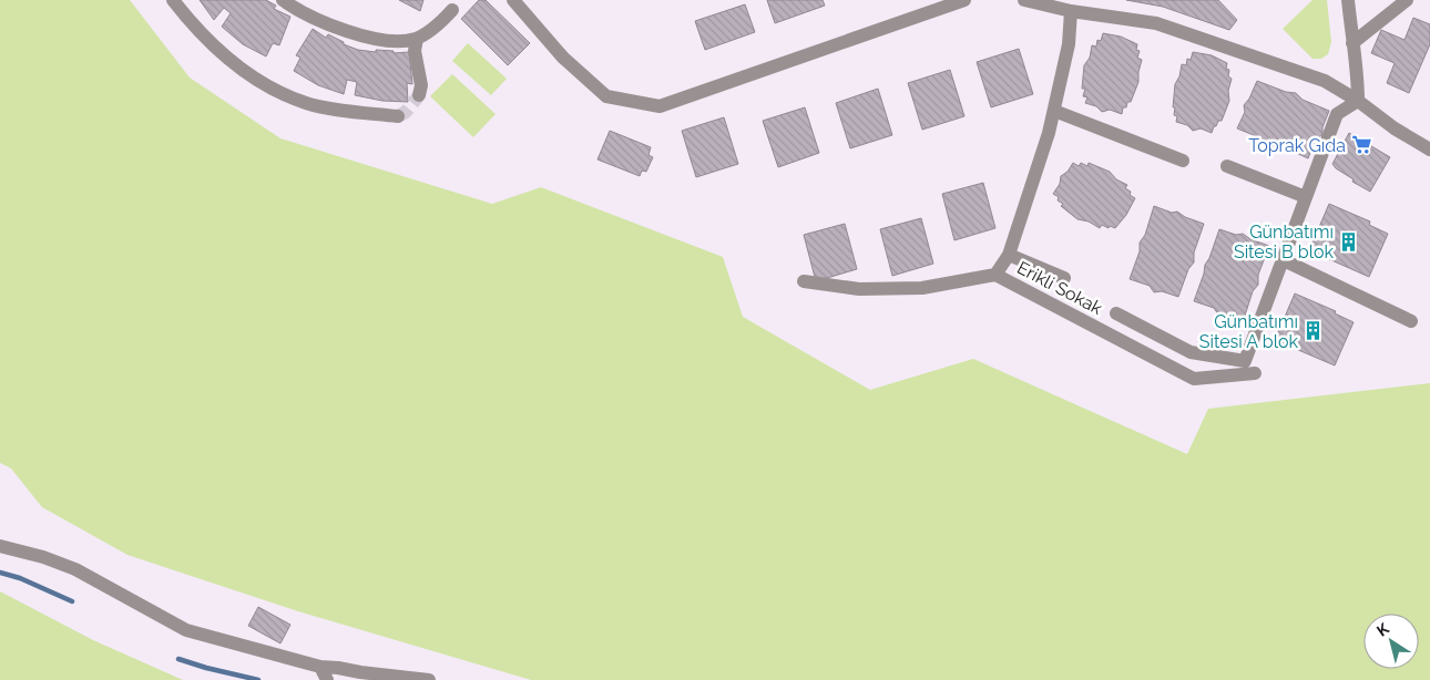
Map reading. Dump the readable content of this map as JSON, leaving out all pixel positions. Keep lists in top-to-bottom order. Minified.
{"streets":{"street":["Erikli Sokak"]},"places":{"supermarket":["Toprak Gıda"],"building":["Günbatımı Sitesi B blok","Günbatımı Sitesi A blok"]},"north":"top left"}
